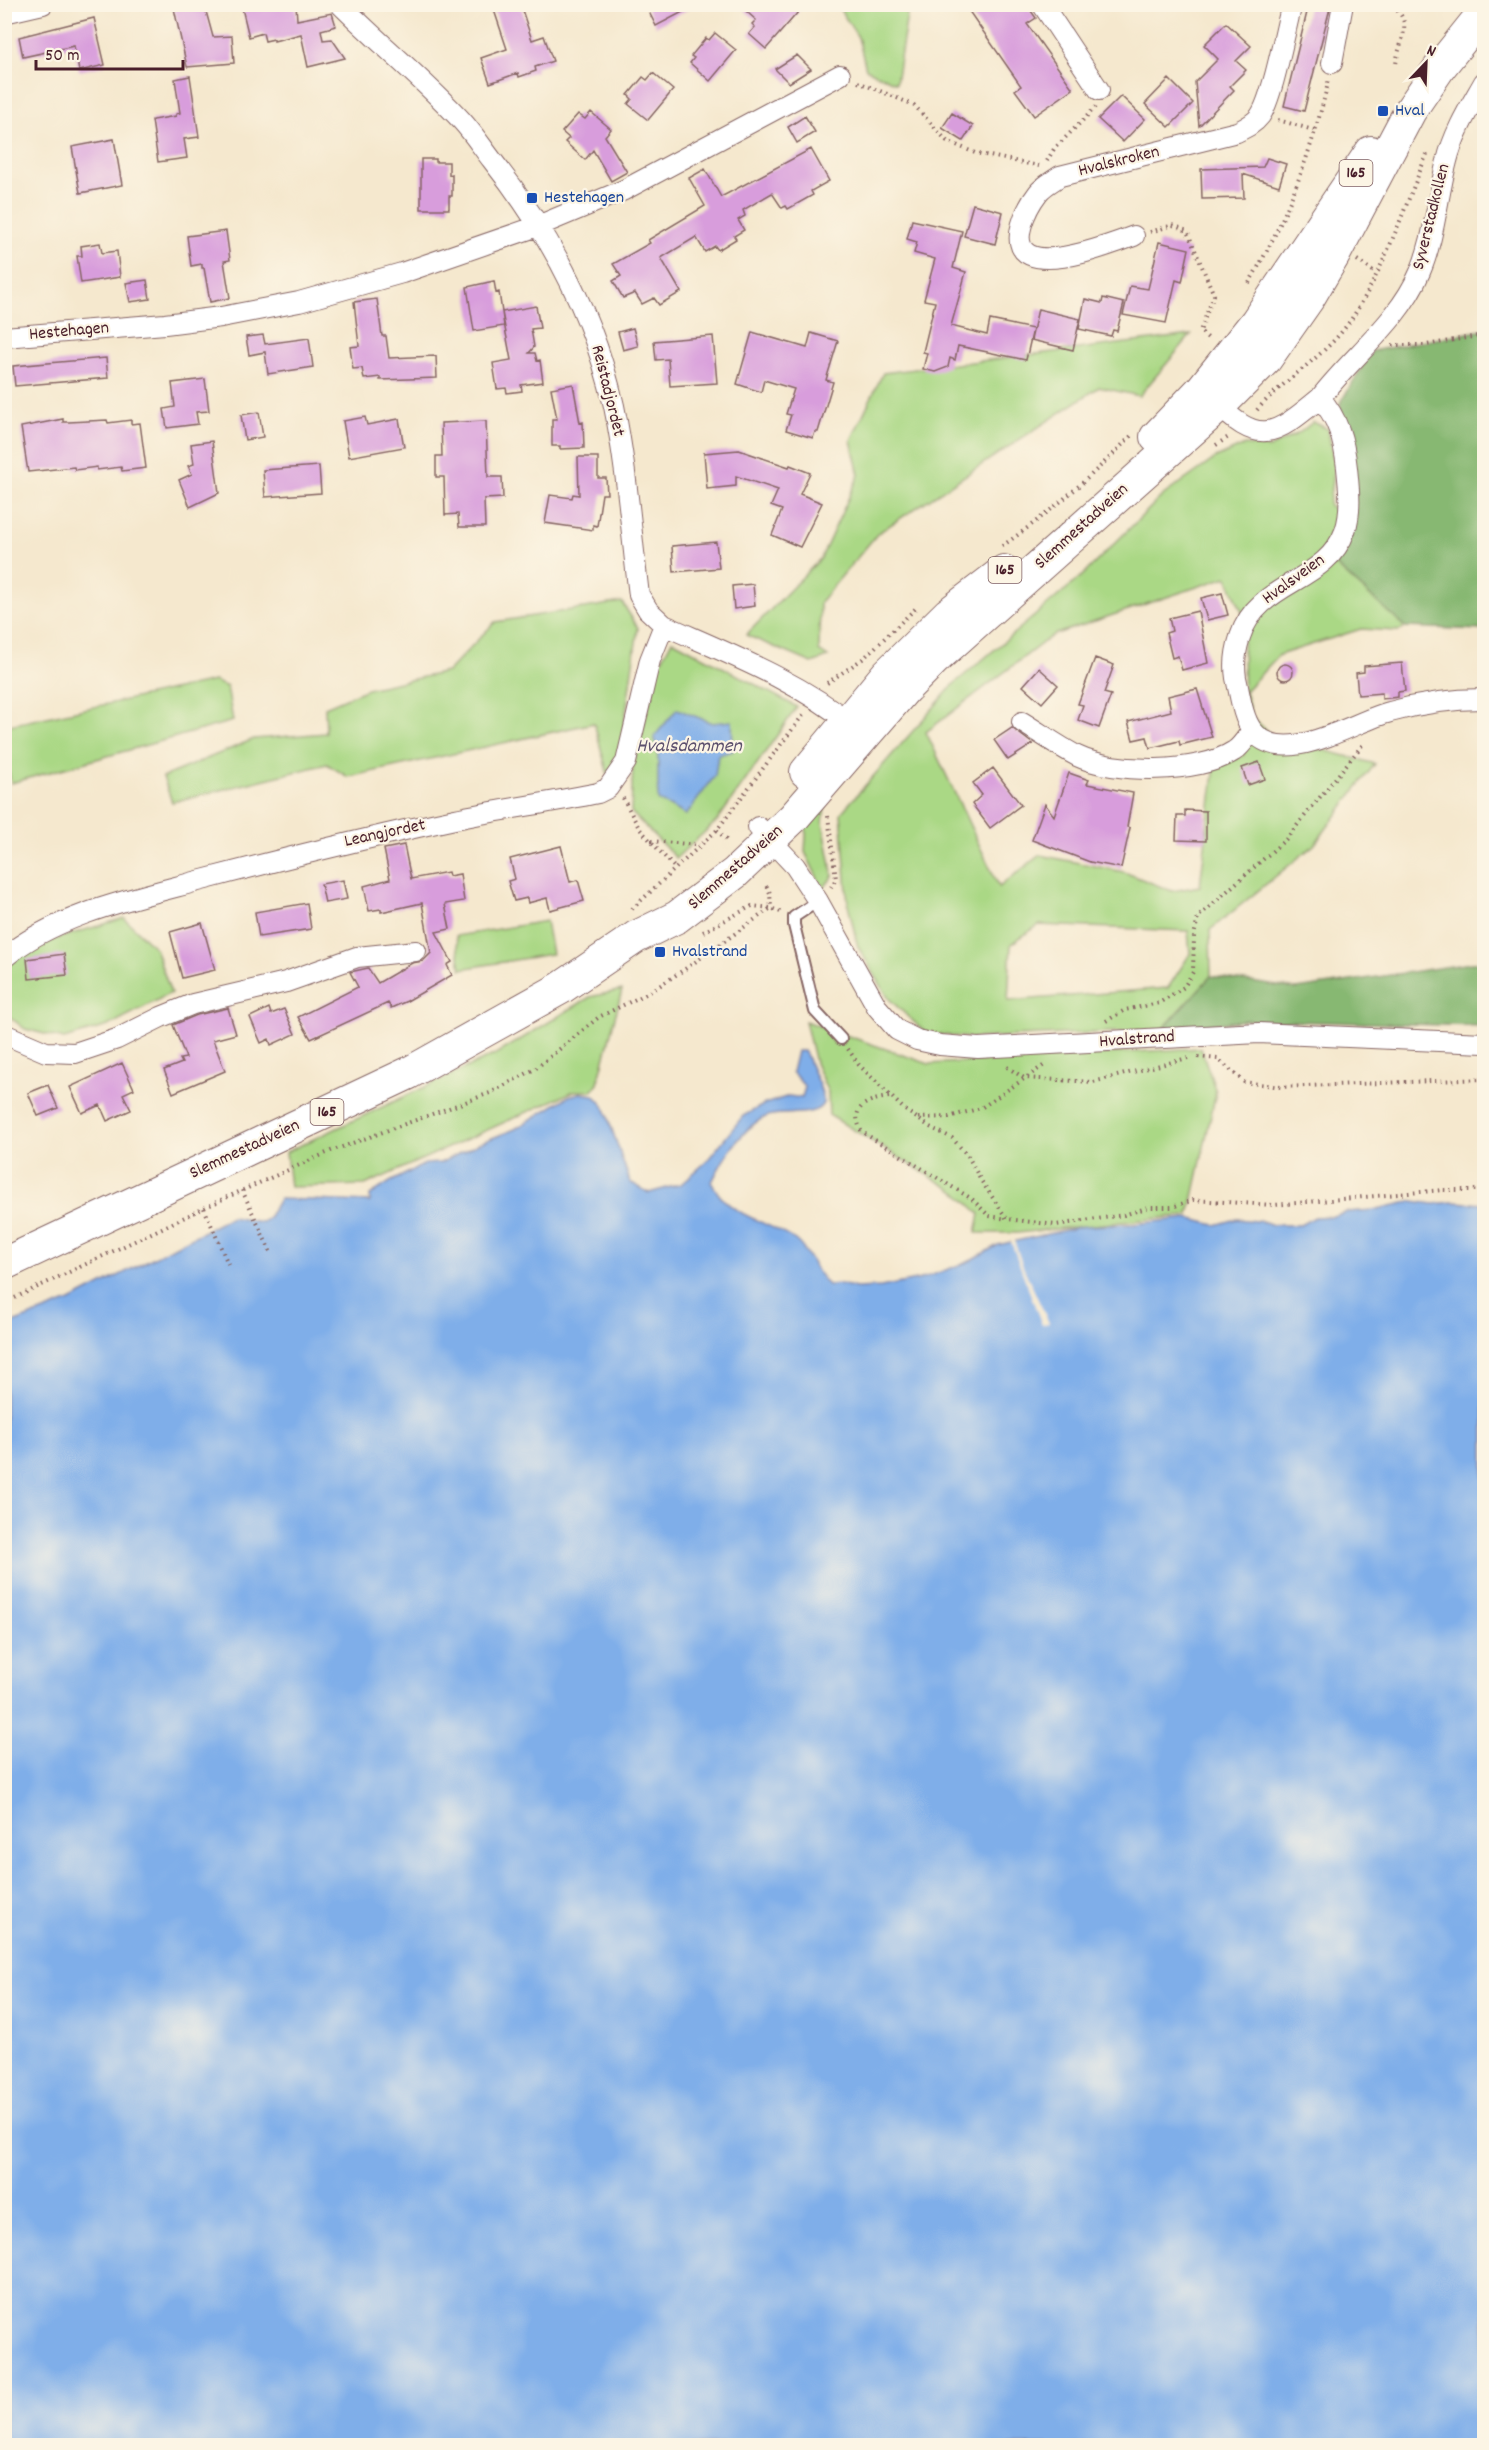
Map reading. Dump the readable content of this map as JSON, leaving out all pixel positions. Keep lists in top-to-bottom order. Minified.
{"streets":{"main road":["165","Slemmestadveien"],"street":["Hvalskroken","Syverstadkollen","Hestehagen","Reistadjordet","Hvalsveien","Leangjordet","Hvalstrand"]},"crossings":[["Syverstadkollen","Hvalsveien"],["Hestehagen","Reistadjordet"],["Reistadjordet","Slemmestadveien"],["Slemmestadveien","Hvalstrand"]],"water":["Hvalsdammen"],"places":{"transit":["Hval","Hestehagen","Hvalstrand"]},"scale_bar":"50 m","north":"top right"}
